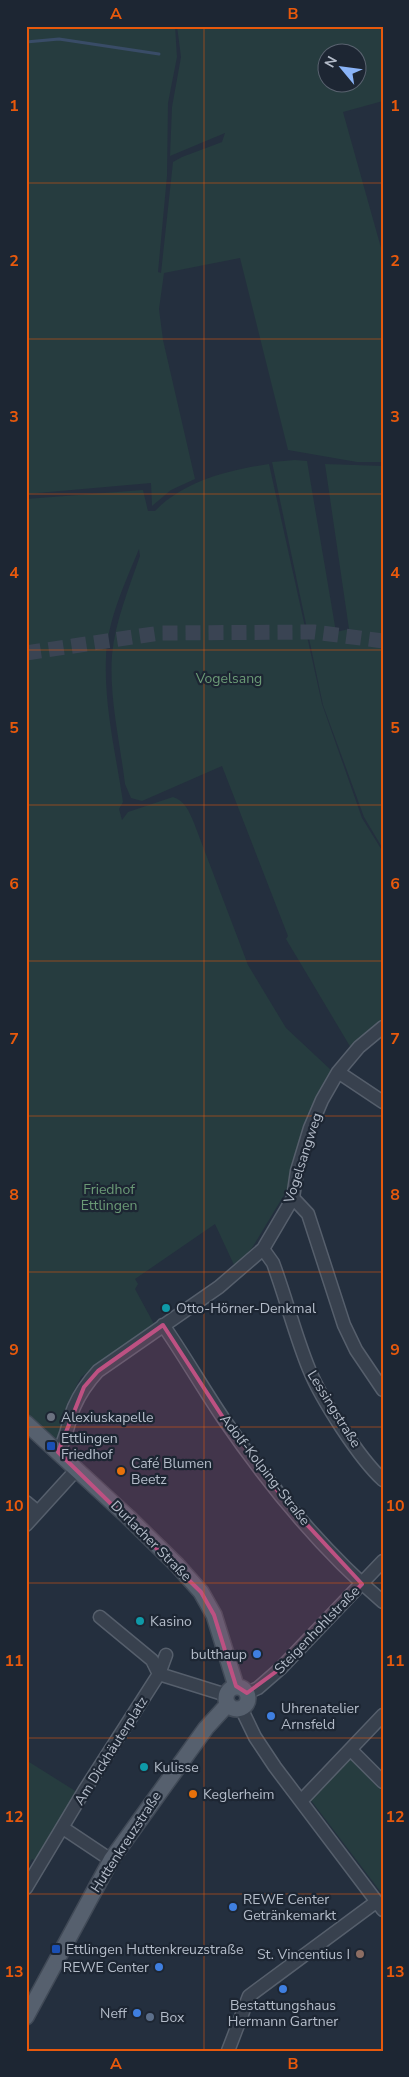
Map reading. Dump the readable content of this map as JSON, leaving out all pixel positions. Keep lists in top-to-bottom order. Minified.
{"streets":{"main road":["Durlacher Straße","Huttenkreuzstraße"],"street":["Vogelsangweg","Lessingstraße","Adolf-Kolping-Straße","Steigenhohlstraße","Am Dickhäuterplatz"]},"crossings":[["Vogelsangweg","Lessingstraße"],["Vogelsangweg","Adolf-Kolping-Straße"],["Vogelsangweg","Durlacher Straße"],["Adolf-Kolping-Straße","Steigenhohlstraße"],["Durlacher Straße","Steigenhohlstraße"]],"parks":["Vogelsang","Friedhof Ettlingen"],"places":{"other":["Otto-Hörner-Denkmal","Alexiuskapelle","Café Blumen Beetz","Kasino","bulthaup","Uhrenatelier Arnsfeld","Kulisse","Keglerheim","REWE Center Getränkemarkt","St. Vincentius I","REWE Center","Bestattungshaus Hermann Gartner","Neff","Box"],"transit":["Ettlingen Friedhof","Ettlingen Huttenkreuzstraße"]},"north":"top left","grid":{"columns":["A","B"],"rows":["1","2","3","4","5","6","7","8","9","10","11","12","13"]}}
